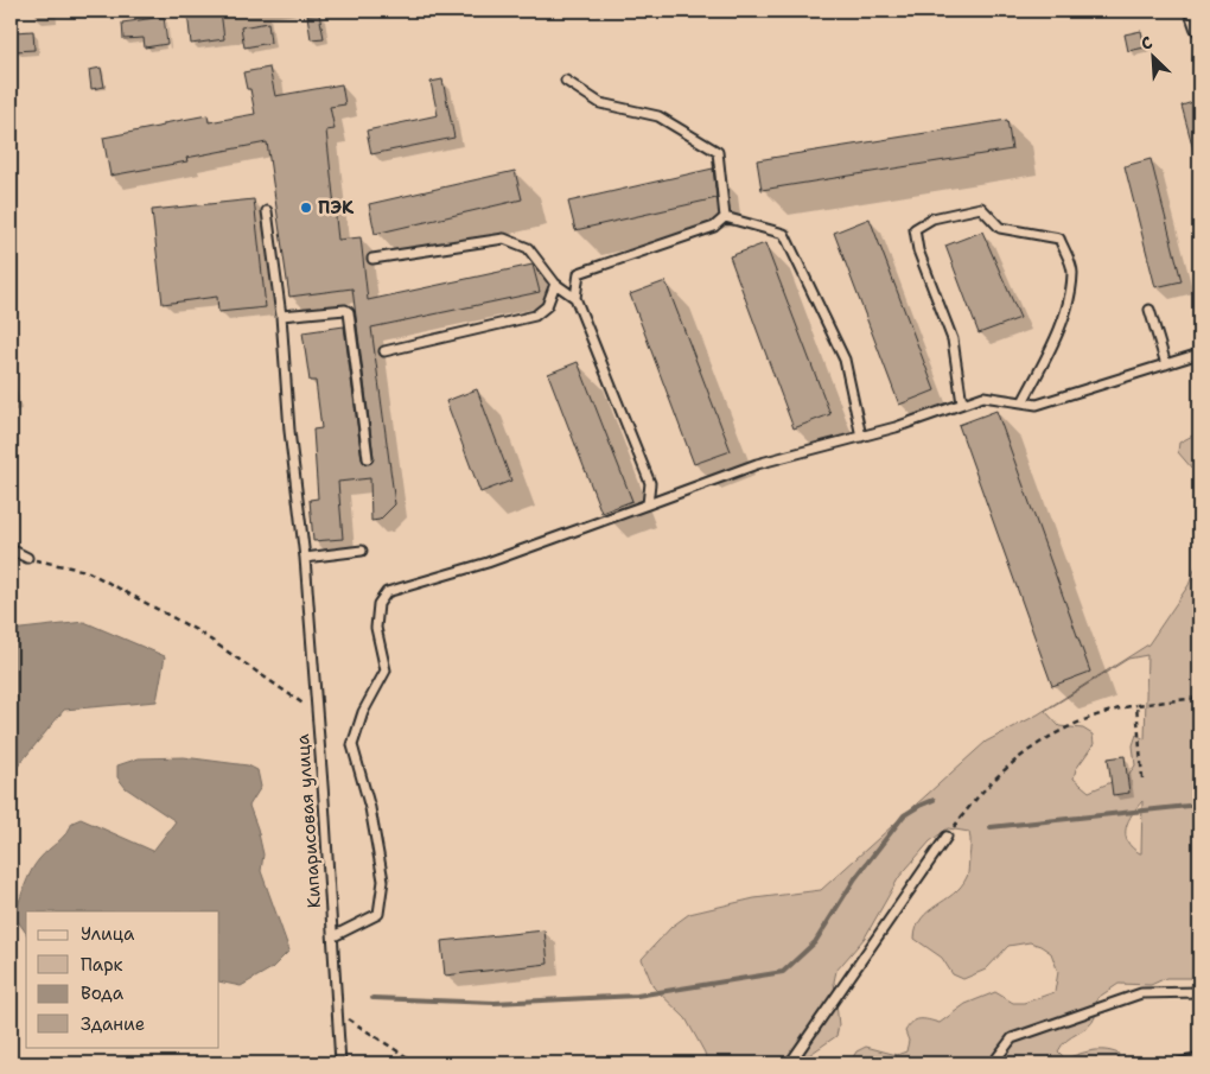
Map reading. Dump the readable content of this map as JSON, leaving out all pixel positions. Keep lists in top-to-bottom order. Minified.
{"streets":{"lane":["Кипарисовая улица"]},"places":["ПЭК"],"legend":["Улица","Парк","Вода","Здание"],"north":"top left"}
